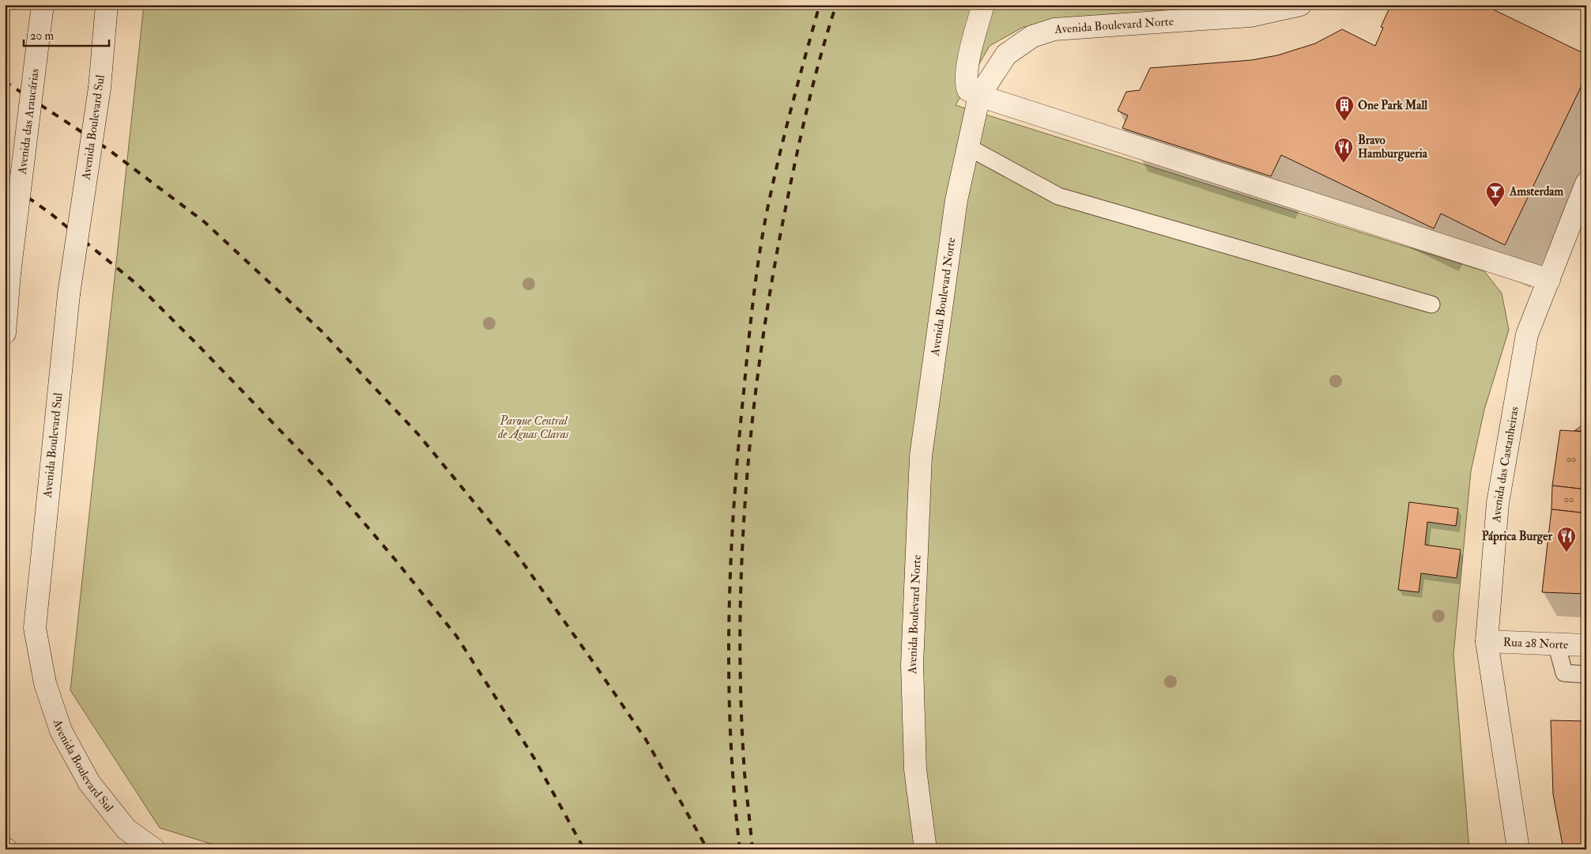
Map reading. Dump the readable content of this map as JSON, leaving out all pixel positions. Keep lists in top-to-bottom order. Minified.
{"streets":{"street":["Avenida Boulevard Norte","Avenida das Araucárias","Avenida Boulevard Sul","Avenida das Castanheiras","Rua 28 Norte"]},"crossings":[["Avenida das Castanheiras","Rua 28 Norte"]],"parks":["Parque Central de Águas Claras"],"places":{"building":["One Park Mall"],"restaurant":["Bravo Hamburgueria","Páprica Burger"],"bar":["Amsterdam"]},"house_numbers":["00","00"],"scale_bar":"20 m"}
